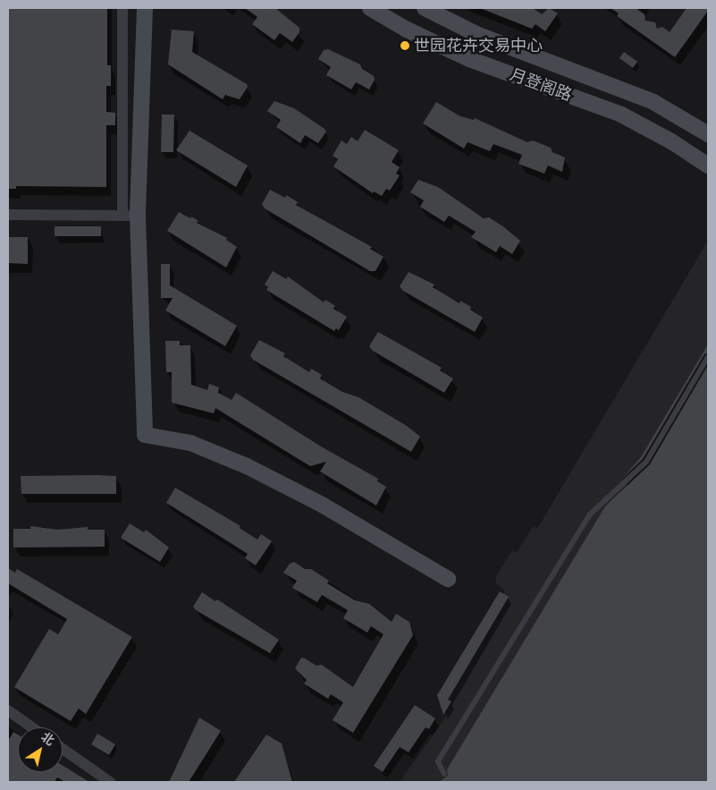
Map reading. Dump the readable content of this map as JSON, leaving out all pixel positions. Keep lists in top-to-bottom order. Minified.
{"streets":{"street":["月登阁路"]},"places":["世园花卉交易中心"],"north":"top right"}
